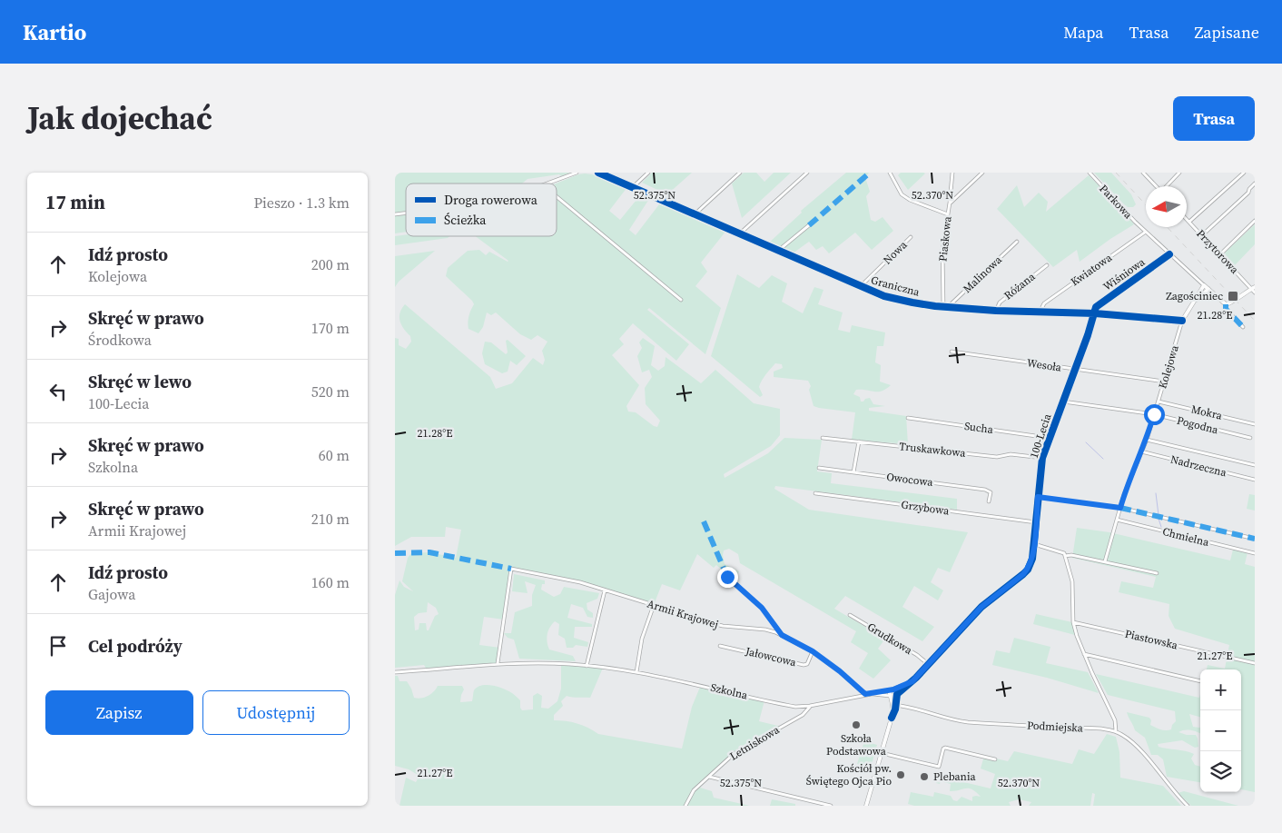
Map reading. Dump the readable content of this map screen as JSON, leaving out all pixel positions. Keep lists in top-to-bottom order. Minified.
{"streets":{"street":["Parkowa","Piaskowa","Przytorowa","Nowa","Kwiatowa","Malinowa","Wiśniowa","Graniczna","Różana","Wesoła","Kolejowa","Mokra","Pogodna","Sucha","100-Lecia","Truskawkowa","Nadrzeczna","Owocowa","Grzybowa","Chmielna","Armii Krajowej","Grudkowa","Piastowska","Jałowcowa","Szkolna","Podmiejska","Letniskowa"]},"crossings":[["Parkowa","Kwiatowa"],["Parkowa","Wiśniowa"],["Parkowa","Kolejowa"],["Piaskowa","Graniczna"],["Nowa","Graniczna"],["Kwiatowa","Graniczna"],["Malinowa","Graniczna"],["Wiśniowa","Graniczna"],["Wiśniowa","100-Lecia"],["Graniczna","Różana"],["Graniczna","Kolejowa"],["Graniczna","100-Lecia"],["Wesoła","Kolejowa"],["Wesoła","100-Lecia"],["Kolejowa","Mokra"],["Kolejowa","Pogodna"],["Kolejowa","Nadrzeczna"],["Kolejowa","Chmielna"],["Pogodna","100-Lecia"],["Sucha","100-Lecia"],["100-Lecia","Truskawkowa"],["100-Lecia","Grzybowa"],["100-Lecia","Grudkowa"],["100-Lecia","Szkolna"],["Armii Krajowej","Jałowcowa"],["Armii Krajowej","Szkolna"],["Szkolna","Letniskowa"]],"places":{"transit":["Zagościniec"],"other":["Szkoła Podstawowa","Kościół pw. Świętego Ojca Pio","Plebania"]},"legend":["Droga rowerowa","Ścieżka"],"north":"left","page":{"header":"Kartio","nav":["Mapa","Trasa","Zapisane"],"title":"Jak dojechać","buttons":["Trasa",["Zapisz","Udostępnij"]],"heading":["17 min","Pieszo · 1.3 km"],"list":[["Idź prosto","Kolejowa","200 m"],["Skręć w prawo","Środkowa","170 m"],["Skręć w lewo","100-Lecia","520 m"],["Skręć w prawo","Szkolna","60 m"],["Skręć w prawo","Armii Krajowej","210 m"],["Idź prosto","Gajowa","160 m"],"Cel podróży"],"map_buttons":["+","−"]},"coordinates":["52.375°N","52.370°N","21.28°E","21.27°E"]}
